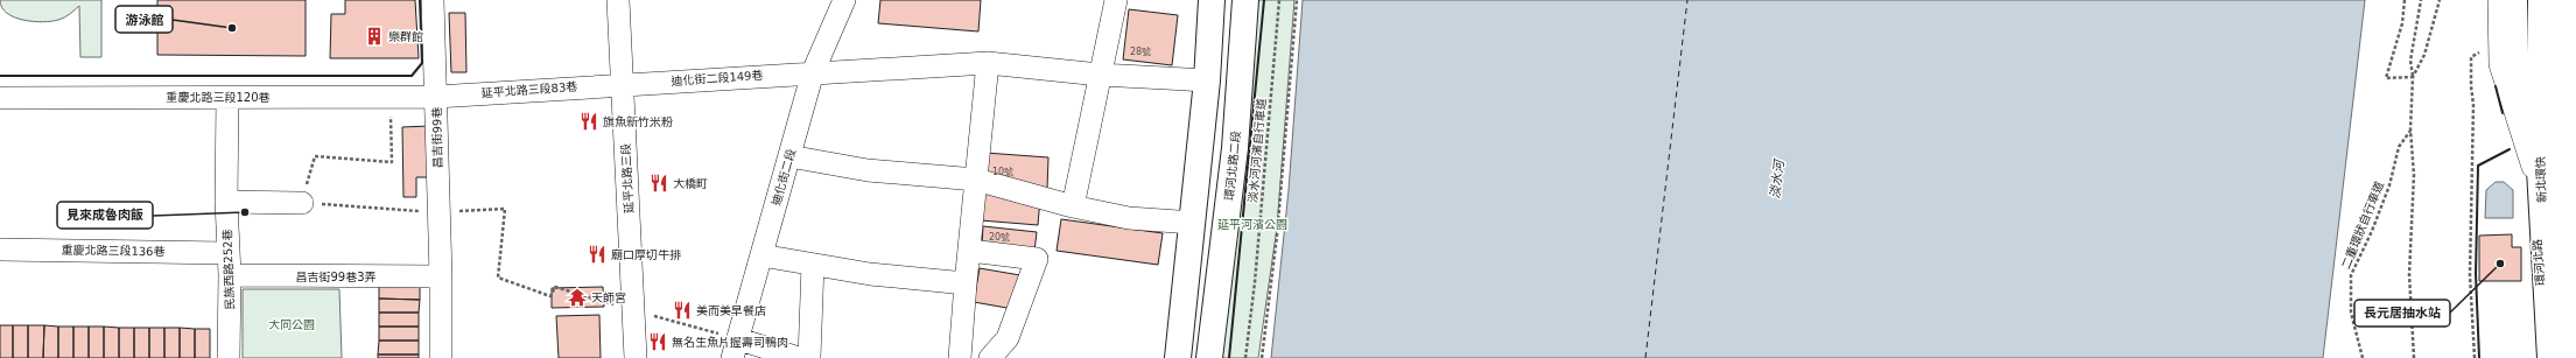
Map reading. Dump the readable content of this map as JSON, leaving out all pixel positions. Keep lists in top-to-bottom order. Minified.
{"streets":{"main road":["環河北路二段","新北環快"],"street":["迪化街二段149巷","延平北路三段83巷","重慶北路三段120巷","昌吉街99巷","迪化街二段","延平北路三段","重慶北路三段136巷","環河北路","民族西路252巷","昌吉街99巷3弄"],"path":["淡水河河濱自行車道","二重環狀自行車道"]},"crossings":[["迪化街二段149巷","延平北路三段83巷"],["迪化街二段149巷","迪化街二段"],["迪化街二段149巷","延平北路三段"],["延平北路三段83巷","重慶北路三段120巷"],["延平北路三段83巷","昌吉街99巷"],["延平北路三段83巷","延平北路三段"],["重慶北路三段120巷","昌吉街99巷"],["重慶北路三段120巷","民族西路252巷"],["昌吉街99巷","昌吉街99巷3弄"],["重慶北路三段136巷","民族西路252巷"],["民族西路252巷","昌吉街99巷3弄"]],"water":["淡水河"],"parks":["延平河濱公園","大同公園"],"places":{"other":["游泳館","見來成魯肉飯","長元居抽水站"],"building":["樂群館"],"restaurant":["旗魚新竹米粉","大橋町","廟口厚切牛排","美而美早餐店","無名生魚片握壽司鴨肉"],"temple":["天師宮"]},"house_numbers":["28號","10號","20號"]}
